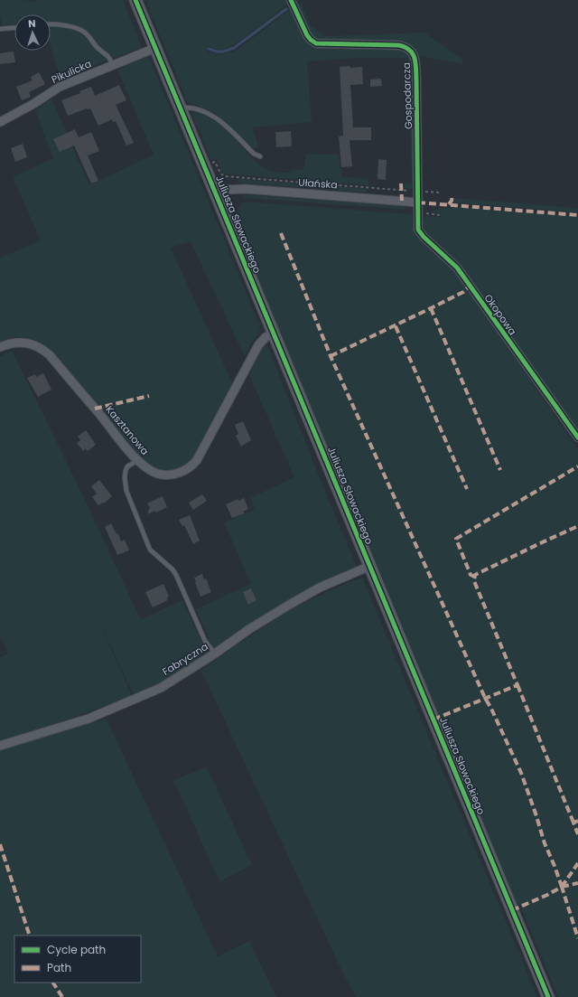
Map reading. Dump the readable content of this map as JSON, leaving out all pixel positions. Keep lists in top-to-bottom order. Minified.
{"streets":{"street":["Pikulicka","Gospodarcza","Ułańska","Juliusza Słowackiego","Okopowa","Kasztanowa","Fabryczna"]},"crossings":[["Pikulicka","Juliusza Słowackiego"],["Gospodarcza","Ułańska"],["Gospodarcza","Okopowa"],["Ułańska","Juliusza Słowackiego"],["Ułańska","Okopowa"],["Juliusza Słowackiego","Kasztanowa"],["Juliusza Słowackiego","Fabryczna"]],"legend":["Cycle path","Path"],"north":"top"}
